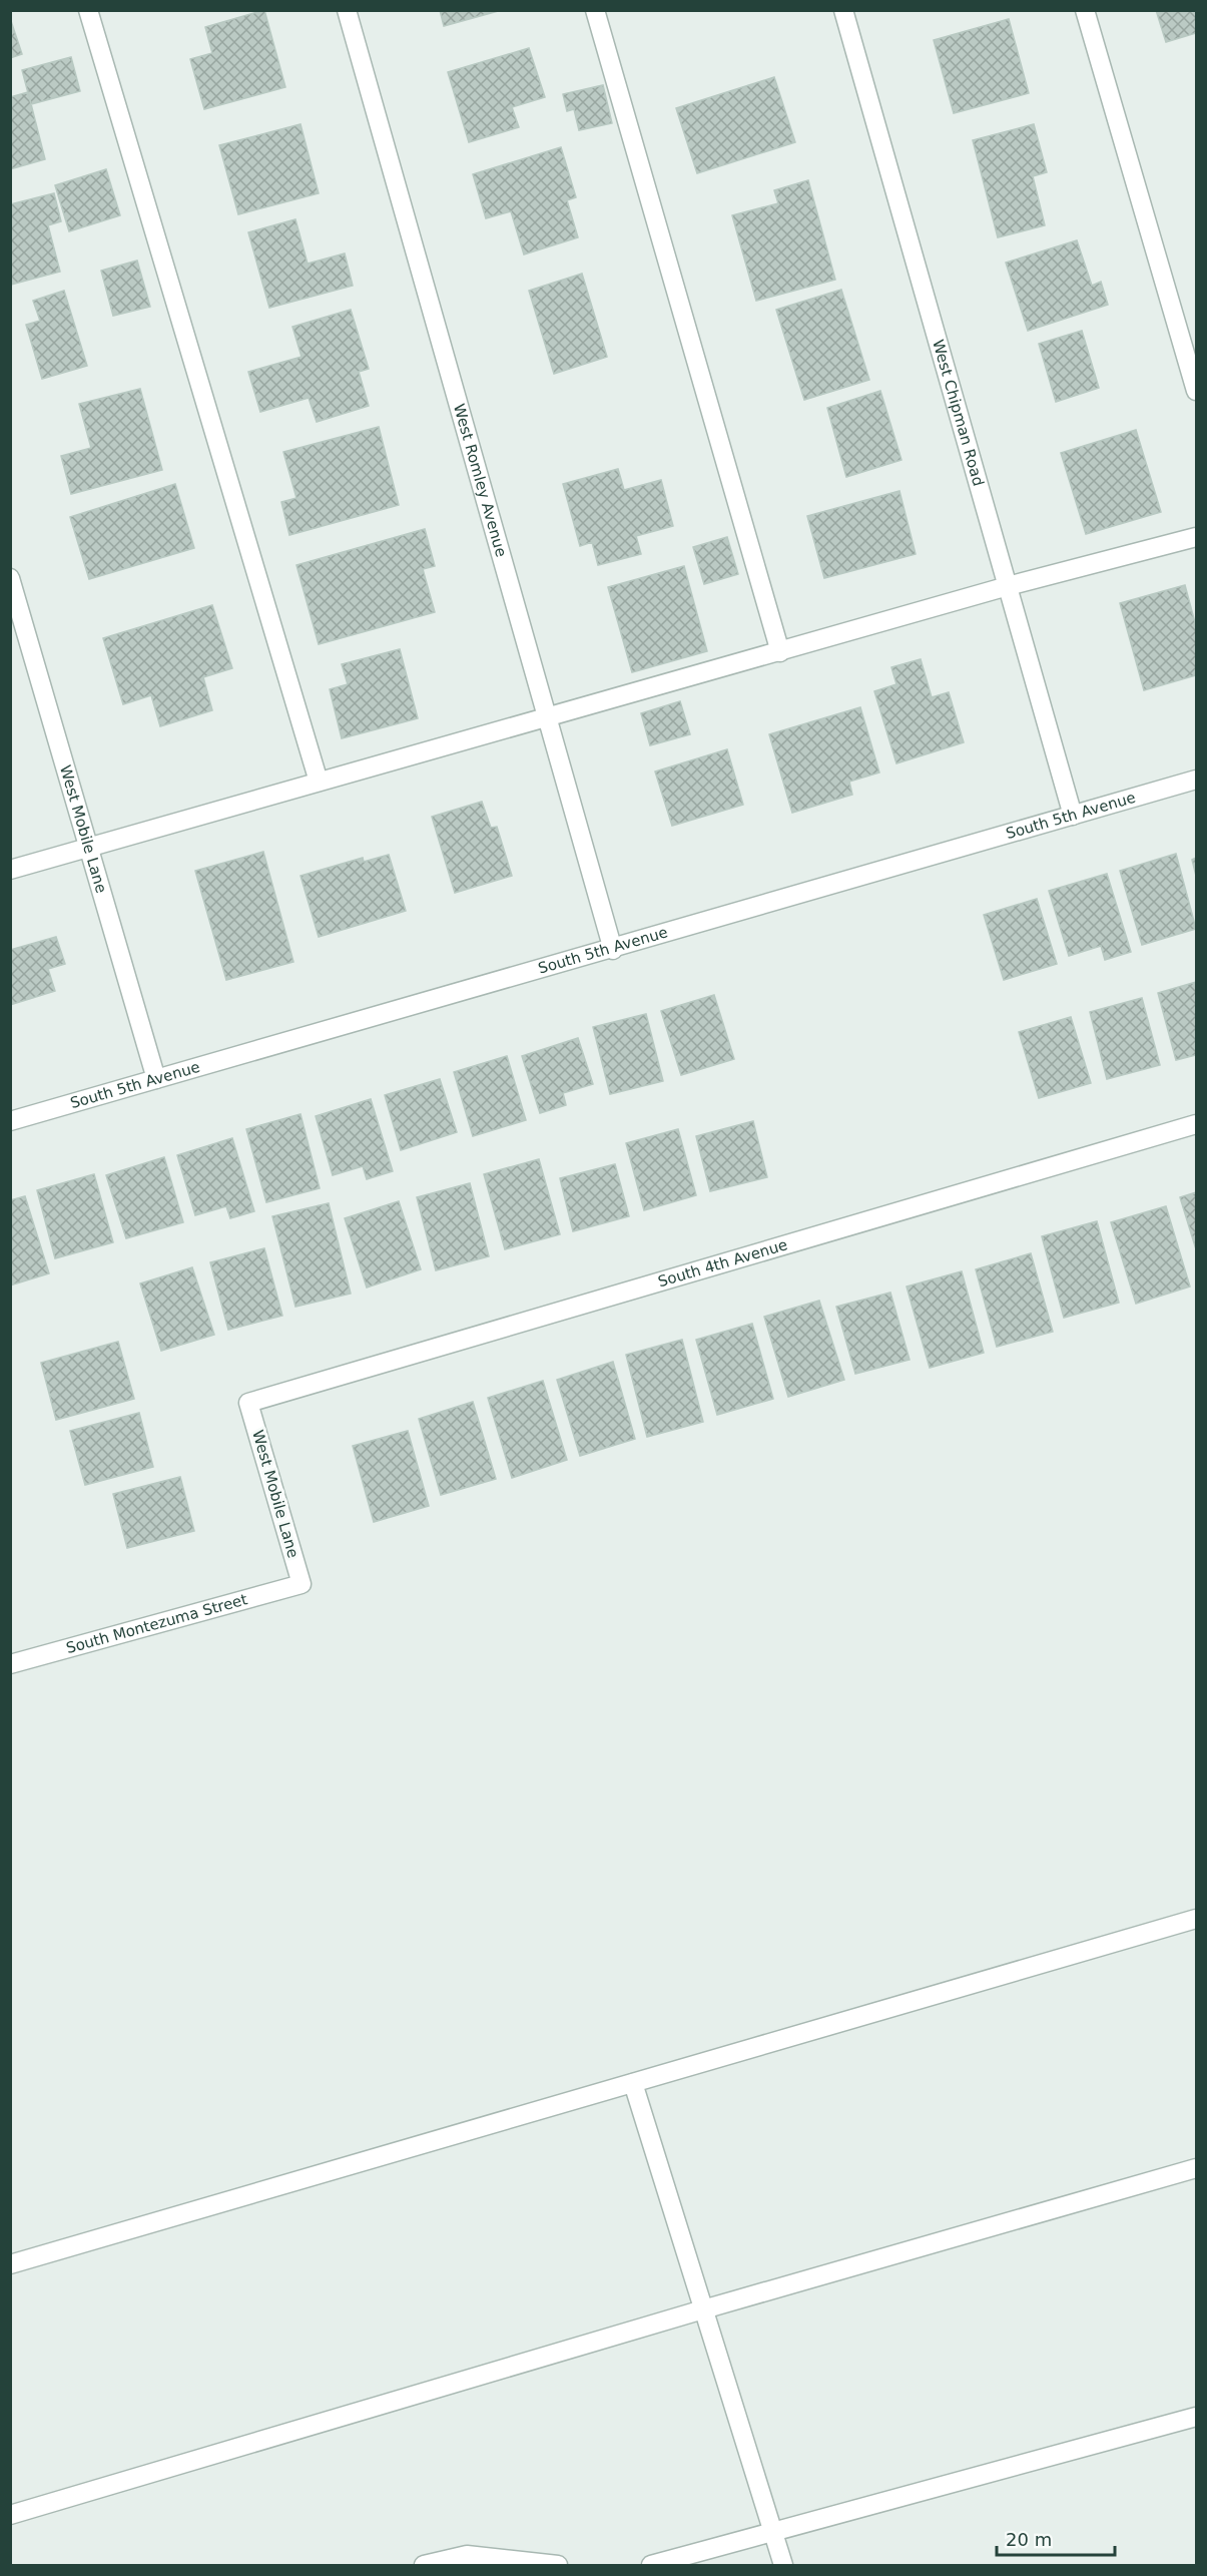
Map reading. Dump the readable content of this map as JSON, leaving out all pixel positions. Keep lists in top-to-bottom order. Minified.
{"streets":{"street":["West Chipman Road","West Romley Avenue","South 5th Avenue","West Mobile Lane","South 4th Avenue","South Montezuma Street"]},"crossings":[["West Chipman Road","South 5th Avenue"],["West Romley Avenue","South 5th Avenue"],["South 5th Avenue","West Mobile Lane"],["West Mobile Lane","South 4th Avenue"],["West Mobile Lane","South Montezuma Street"]],"scale_bar":"20 m"}
